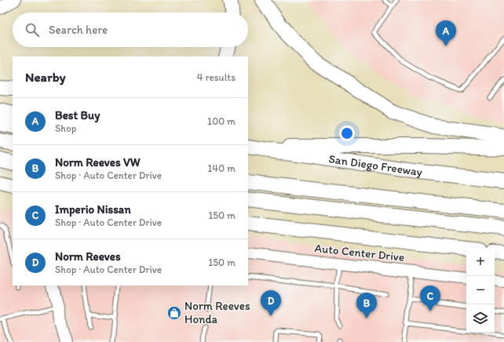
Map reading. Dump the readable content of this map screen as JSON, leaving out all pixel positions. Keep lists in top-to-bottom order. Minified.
{"streets":{"highway":["San Diego Freeway"],"street":["Auto Center Drive"]},"places":{"shop":["Norm Reeves Honda"]},"page":{"search":"Search here","pins":["A","C","D","B"],"heading":["Nearby","4 results"],"list":[{"mark":"A","name":"Best Buy","note":"Shop","value":"100 m"},{"mark":"B","name":"Norm Reeves VW","note":"Shop · Auto Center Drive","value":"140 m"},{"mark":"C","name":"Imperio Nissan","note":"Shop · Auto Center Drive","value":"150 m"},{"mark":"D","name":"Norm Reeves","note":"Shop · Auto Center Drive","value":"150 m"}],"map_buttons":["+","−"]}}
